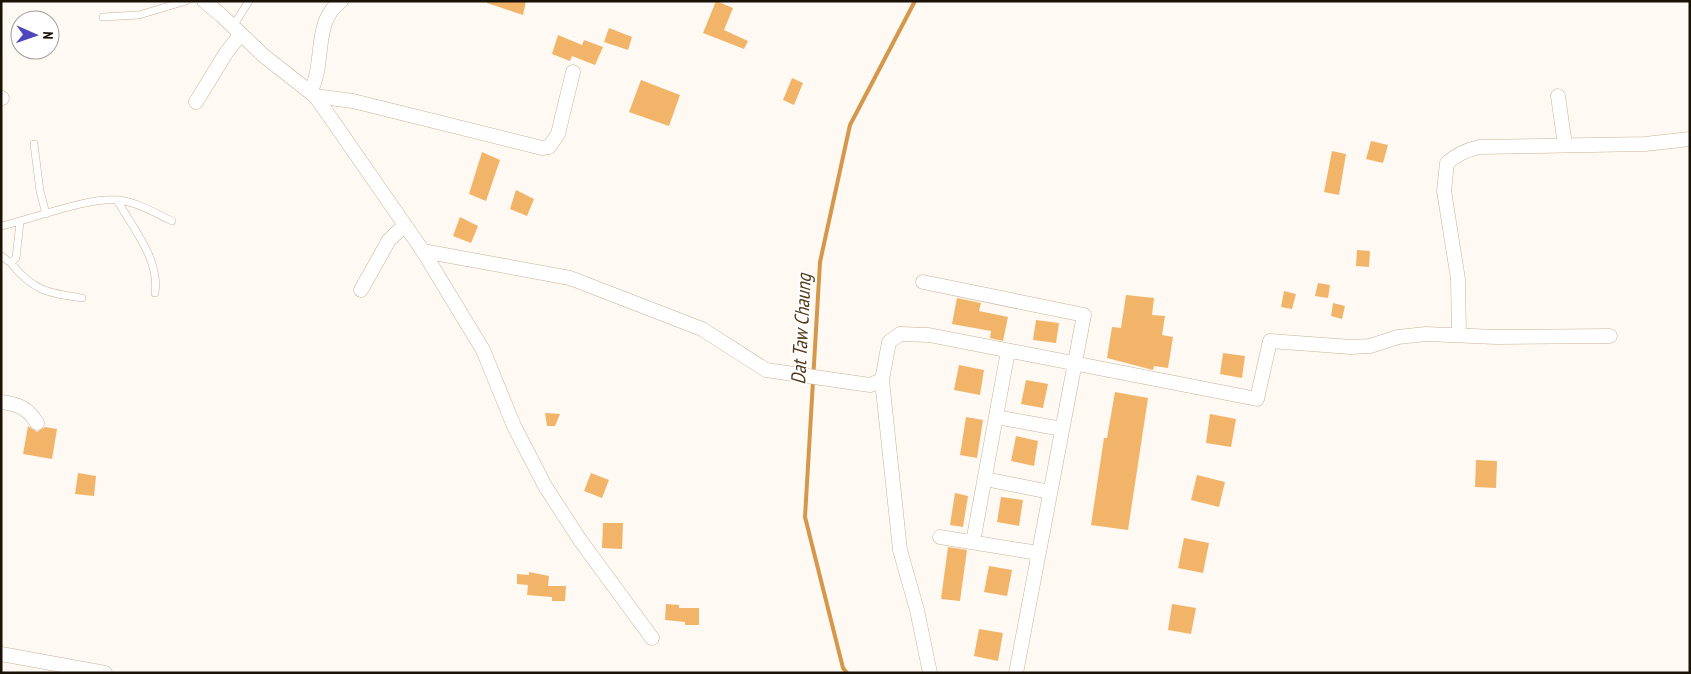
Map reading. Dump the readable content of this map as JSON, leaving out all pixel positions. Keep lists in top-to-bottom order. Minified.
{"water":["Dat Taw Chaung"],"north":"right"}
